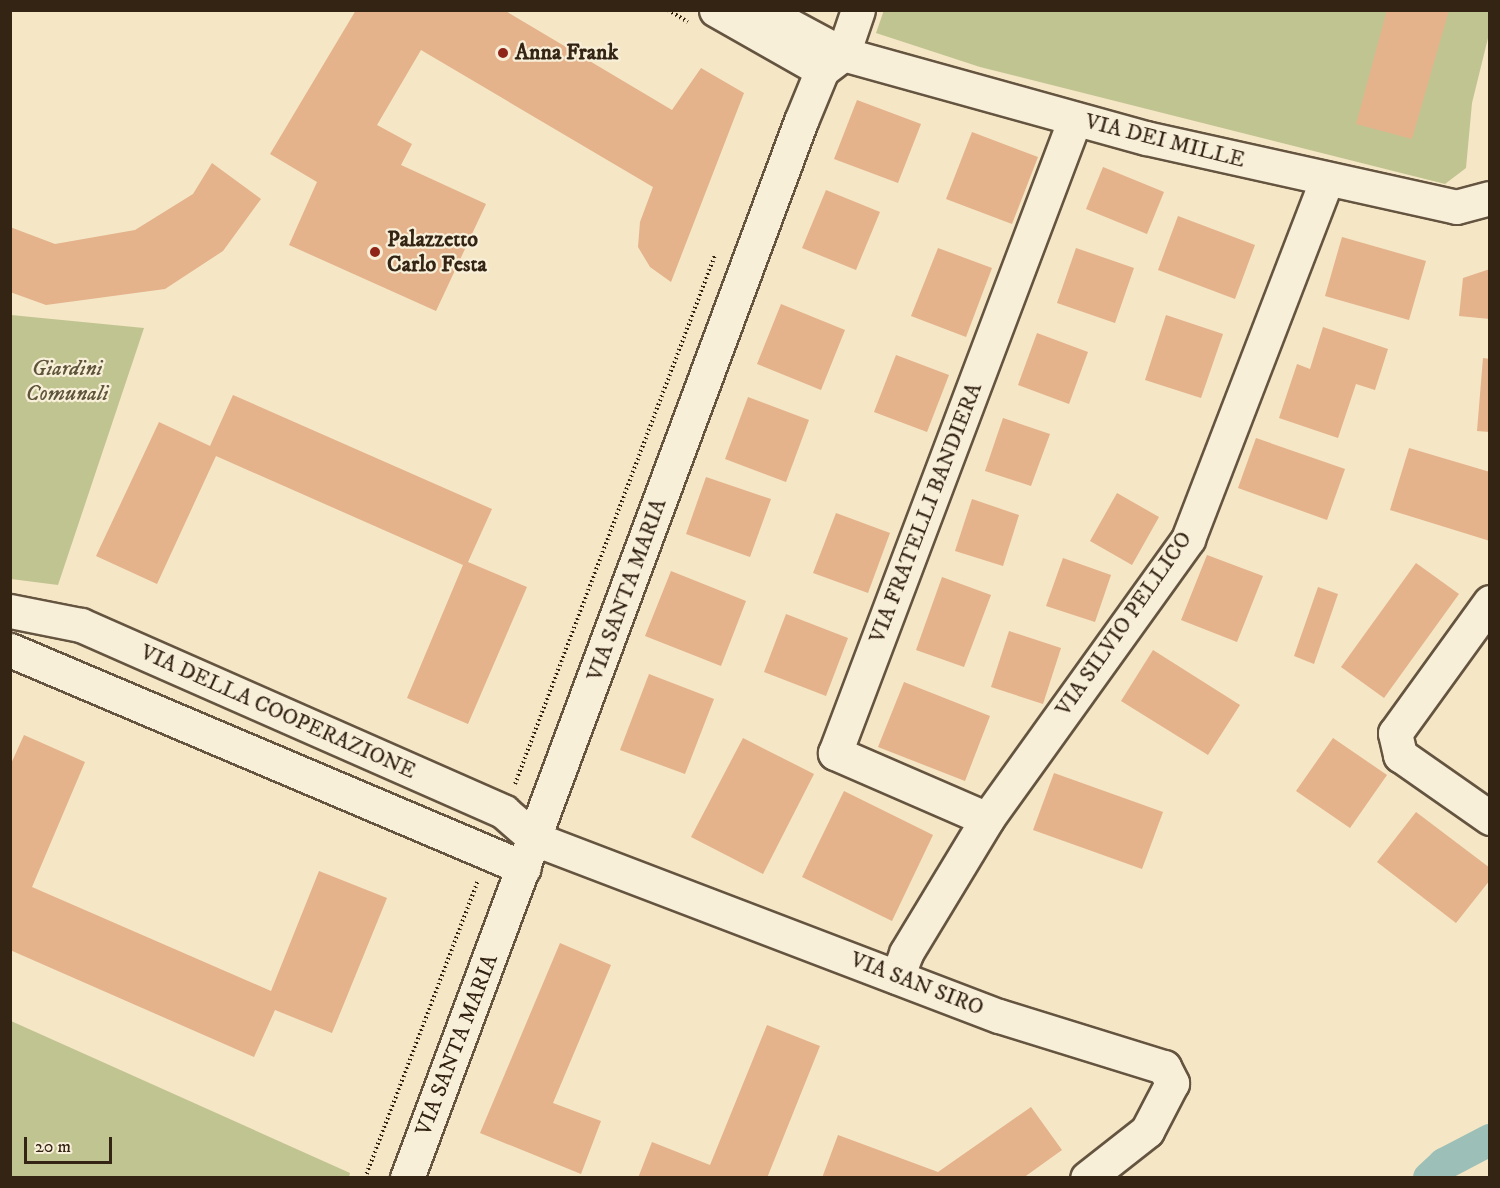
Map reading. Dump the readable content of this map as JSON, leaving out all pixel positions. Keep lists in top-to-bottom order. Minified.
{"streets":{"street":["VIA DEI MILLE","VIA FRATELLI BANDIERA","VIA SANTA MARIA","VIA SILVIO PELLICO","VIA DELLA COOPERAZIONE","VIA SAN SIRO"]},"crossings":[["VIA DEI MILLE","VIA FRATELLI BANDIERA"],["VIA DEI MILLE","VIA SANTA MARIA"],["VIA DEI MILLE","VIA SILVIO PELLICO"],["VIA FRATELLI BANDIERA","VIA SILVIO PELLICO"],["VIA SANTA MARIA","VIA DELLA COOPERAZIONE"],["VIA SANTA MARIA","VIA SAN SIRO"],["VIA SILVIO PELLICO","VIA SAN SIRO"],["VIA DELLA COOPERAZIONE","VIA SAN SIRO"]],"parks":["Giardini Comunali"],"places":["Anna Frank","Palazzetto Carlo Festa"],"scale_bar":"20 m"}
